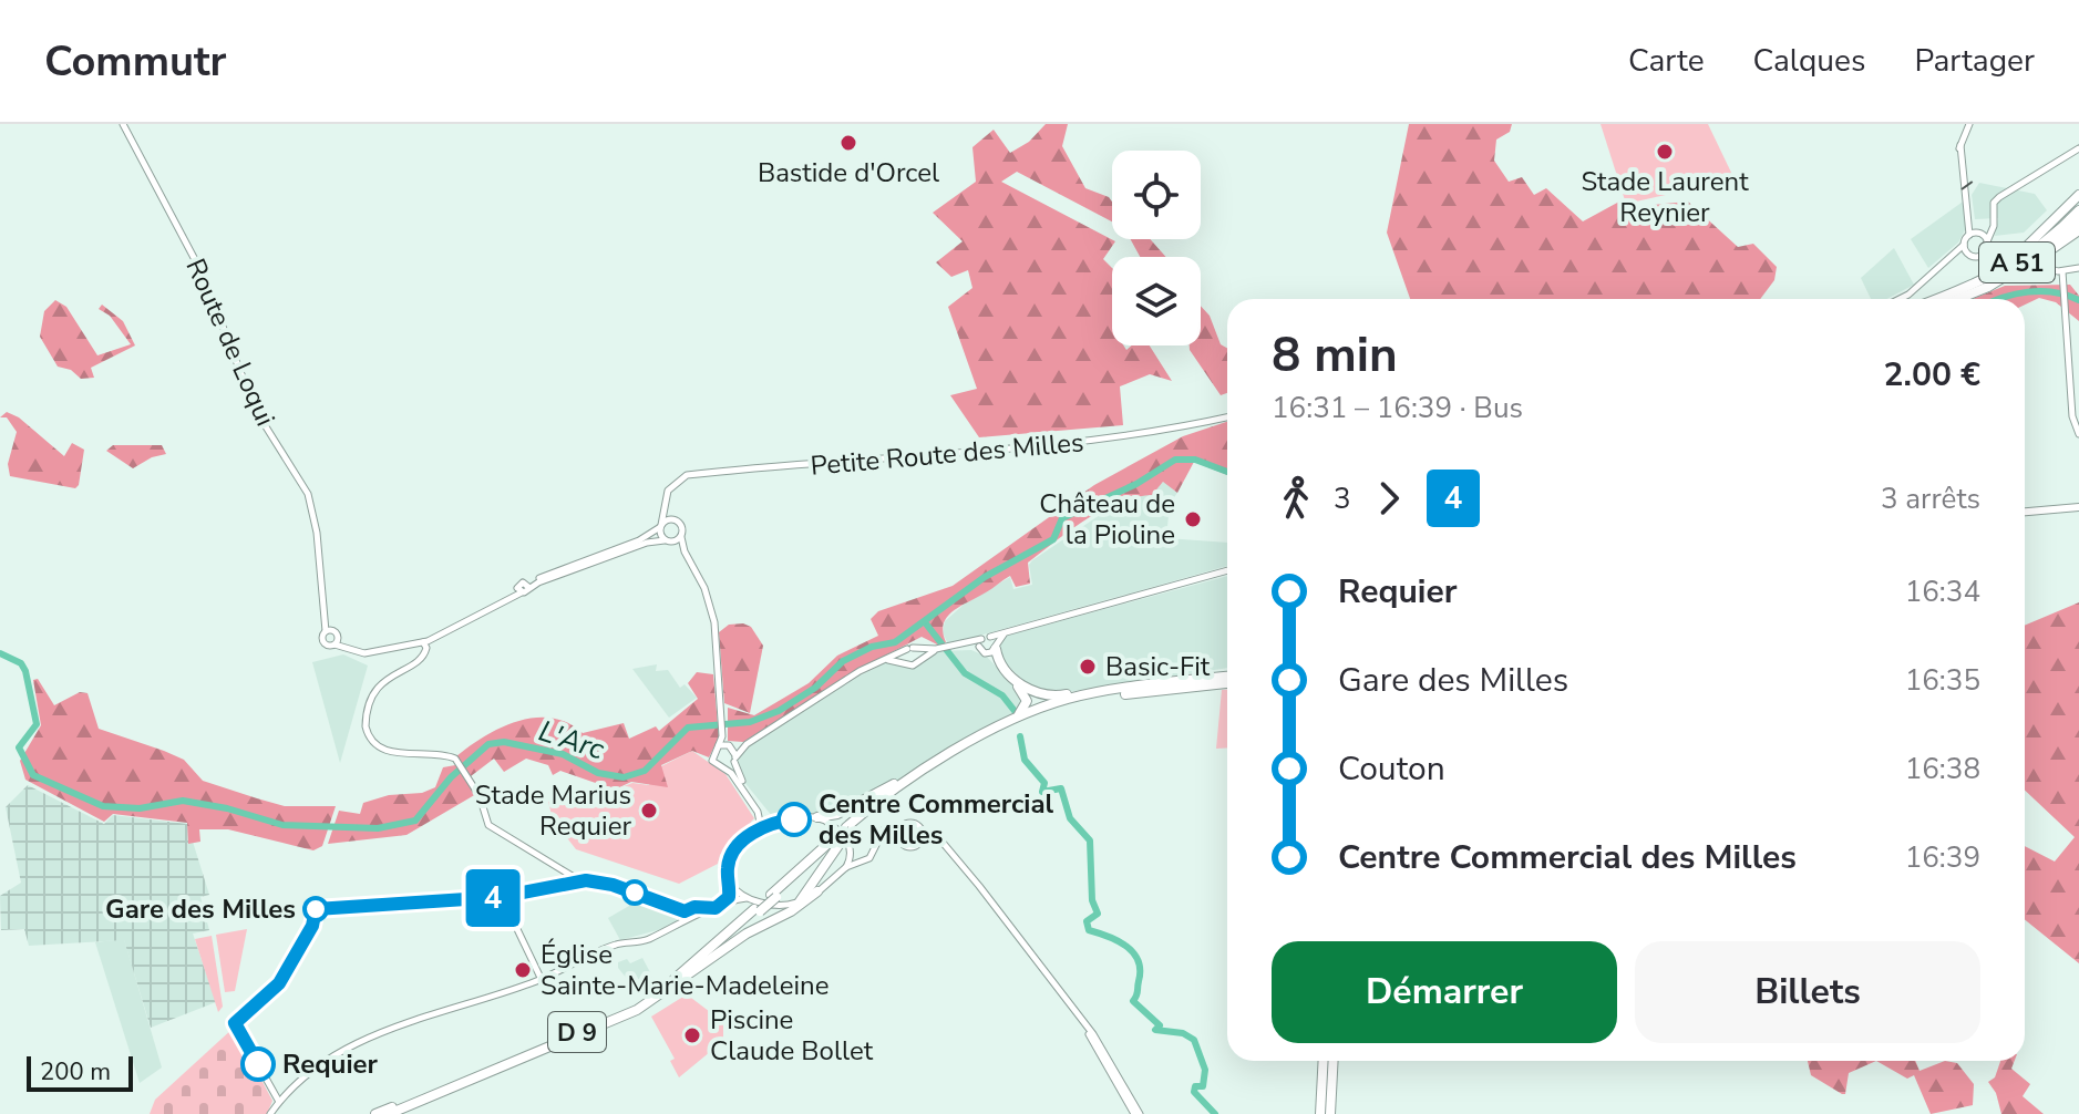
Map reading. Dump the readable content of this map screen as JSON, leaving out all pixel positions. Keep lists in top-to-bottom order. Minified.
{"streets":{"highway":["A 51","D 9"],"main road":["Route de Loqui","Petite Route des Milles"]},"water":["L'Arc"],"places":["Bastide d'Orcel","Stade Laurent Reynier","Château de la Pioline","Basic-Fit","Stade Marius Requier","Centre Commercial des Milles","Gare des Milles","Église Sainte-Marie-Madeleine","Piscine Claude Bollet","Requier"],"lines":["bus line 4"],"scale_bar":"200 m","page":{"header":"Commutr","nav":["Carte","Calques","Partager"],"on_map":"4","heading":["8 min","16:31 – 16:39 · Bus","2.00 €"],"legs":["3","4","3 arrêts"],"list":[{"name":"Requier","value":"16:34"},{"name":"Gare des Milles","value":"16:35"},{"name":"Couton","value":"16:38"},{"name":"Centre Commercial des Milles","value":"16:39"}],"buttons":["Démarrer","Billets"],"scale":"200 m"}}
